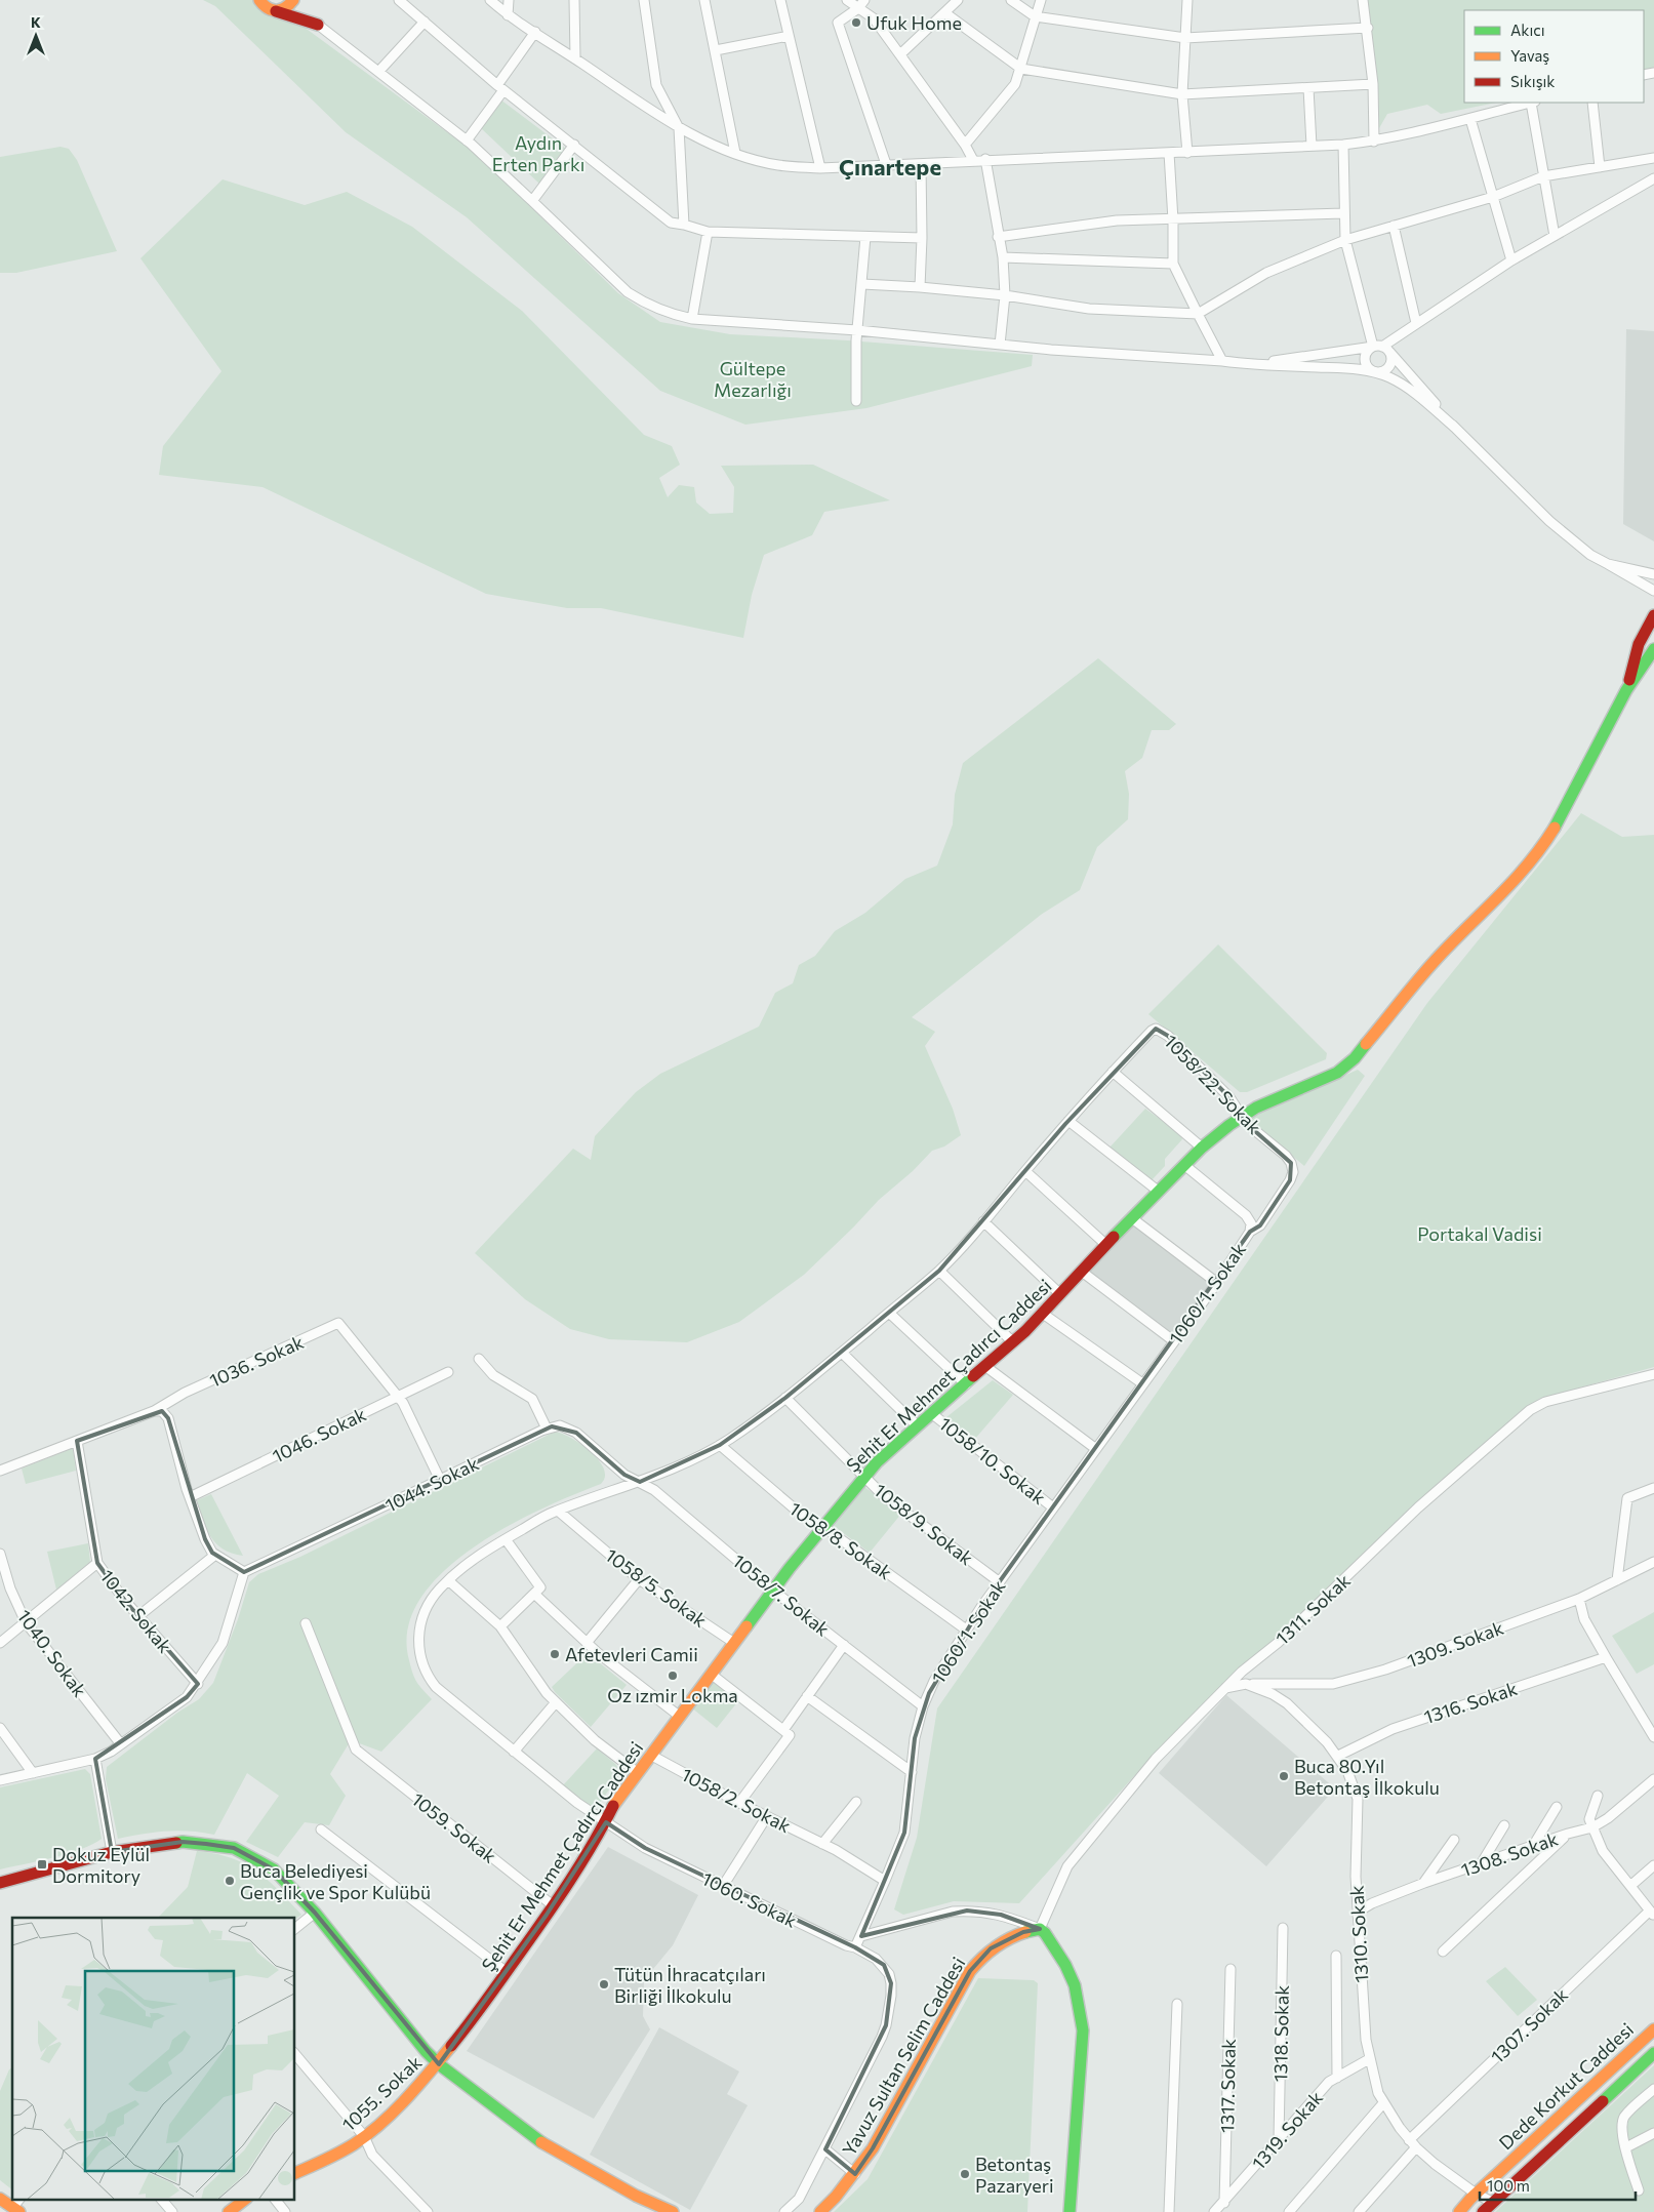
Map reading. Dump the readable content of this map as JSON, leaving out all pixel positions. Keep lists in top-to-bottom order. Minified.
{"streets":{"main road":["Şehit Er Mehmet Çadırcı Caddesi","Yavuz Sultan Selim Caddesi","Dede Korkut Caddesi","1055. Sokak"],"street":["1058/22. Sokak","1060/1. Sokak","1036. Sokak","1046. Sokak","1058/10. Sokak","1044. Sokak","1058/9. Sokak","1058/8. Sokak","1058/5. Sokak","1058/7. Sokak","1311. Sokak","1042. Sokak","1309. Sokak","1040. Sokak","1316. Sokak","1058/2. Sokak","1059. Sokak","1308. Sokak","1060. Sokak","1310. Sokak","1307. Sokak","1318. Sokak","1317. Sokak","1319. Sokak"]},"crossings":[["1058/22. Sokak","1060/1. Sokak"],["1058/22. Sokak","Şehit Er Mehmet Çadırcı Caddesi"],["1058/22. Sokak","1060. Sokak"],["1060/1. Sokak","1058/10. Sokak"],["1060/1. Sokak","1058/9. Sokak"],["1060/1. Sokak","1058/8. Sokak"],["1060/1. Sokak","1058/7. Sokak"],["1060/1. Sokak","1058/2. Sokak"],["1060/1. Sokak","1060. Sokak"],["1036. Sokak","1046. Sokak"],["1036. Sokak","1044. Sokak"],["1036. Sokak","1042. Sokak"],["Şehit Er Mehmet Çadırcı Caddesi","1058/10. Sokak"],["Şehit Er Mehmet Çadırcı Caddesi","1058/9. Sokak"],["Şehit Er Mehmet Çadırcı Caddesi","1058/8. Sokak"],["Şehit Er Mehmet Çadırcı Caddesi","1058/5. Sokak"],["Şehit Er Mehmet Çadırcı Caddesi","1058/7. Sokak"],["Şehit Er Mehmet Çadırcı Caddesi","1058/2. Sokak"],["Şehit Er Mehmet Çadırcı Caddesi","1059. Sokak"],["Şehit Er Mehmet Çadırcı Caddesi","1060. Sokak"],["Şehit Er Mehmet Çadırcı Caddesi","1055. Sokak"],["1058/10. Sokak","1060. Sokak"],["1044. Sokak","1058/7. Sokak"],["1044. Sokak","1060. Sokak"],["1058/9. Sokak","1060. Sokak"],["1058/8. Sokak","1060. Sokak"],["1058/5. Sokak","1060. Sokak"],["1058/7. Sokak","1060. Sokak"],["1311. Sokak","Yavuz Sultan Selim Caddesi"],["1309. Sokak","1310. Sokak"],["1316. Sokak","1310. Sokak"],["1308. Sokak","1310. Sokak"],["1310. Sokak","1307. Sokak"],["1310. Sokak","Dede Korkut Caddesi"],["1310. Sokak","1319. Sokak"],["1318. Sokak","1319. Sokak"],["1317. Sokak","1319. Sokak"]],"districts":["Çınartepe"],"parks":["Aydın Erten Parkı","Gültepe Mezarlığı","Portakal Vadisi"],"places":{"other":["Ufuk Home","Afetevleri Camii","Oz ızmir Lokma","Buca 80.Yıl Betontaş İlkokulu","Buca Belediyesi Gençlik ve Spor Kulübü","Tütün İhracatçıları Birliği İlkokulu","Betontaş Pazaryeri"],"transit":["Dokuz Eylül Dormitory"]},"legend":["Akıcı","Yavaş","Sıkışık"],"scale_bar":"100 m","north":"top"}
